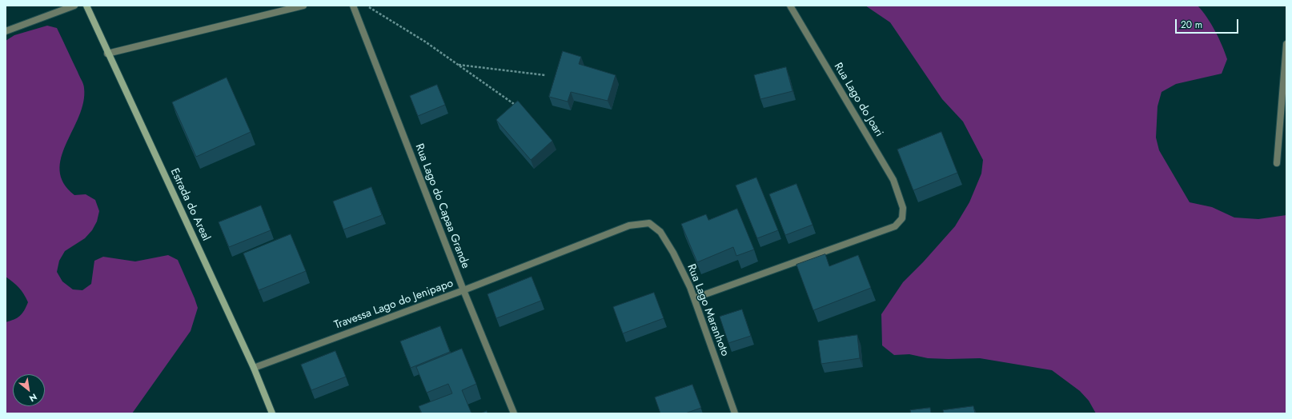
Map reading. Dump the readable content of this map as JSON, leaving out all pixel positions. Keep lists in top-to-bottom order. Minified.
{"streets":{"street":["Rua Lago do Joari","Estrada do Areal","Rua Lago do Capaa Grande","Travessa Lago do Jenipapo","Rua Lago Maranhoto"]},"crossings":[["Rua Lago do Joari","Rua Lago Maranhoto"],["Estrada do Areal","Travessa Lago do Jenipapo"],["Rua Lago do Capaa Grande","Travessa Lago do Jenipapo"],["Travessa Lago do Jenipapo","Rua Lago Maranhoto"]],"scale_bar":"20 m","north":"bottom right"}
